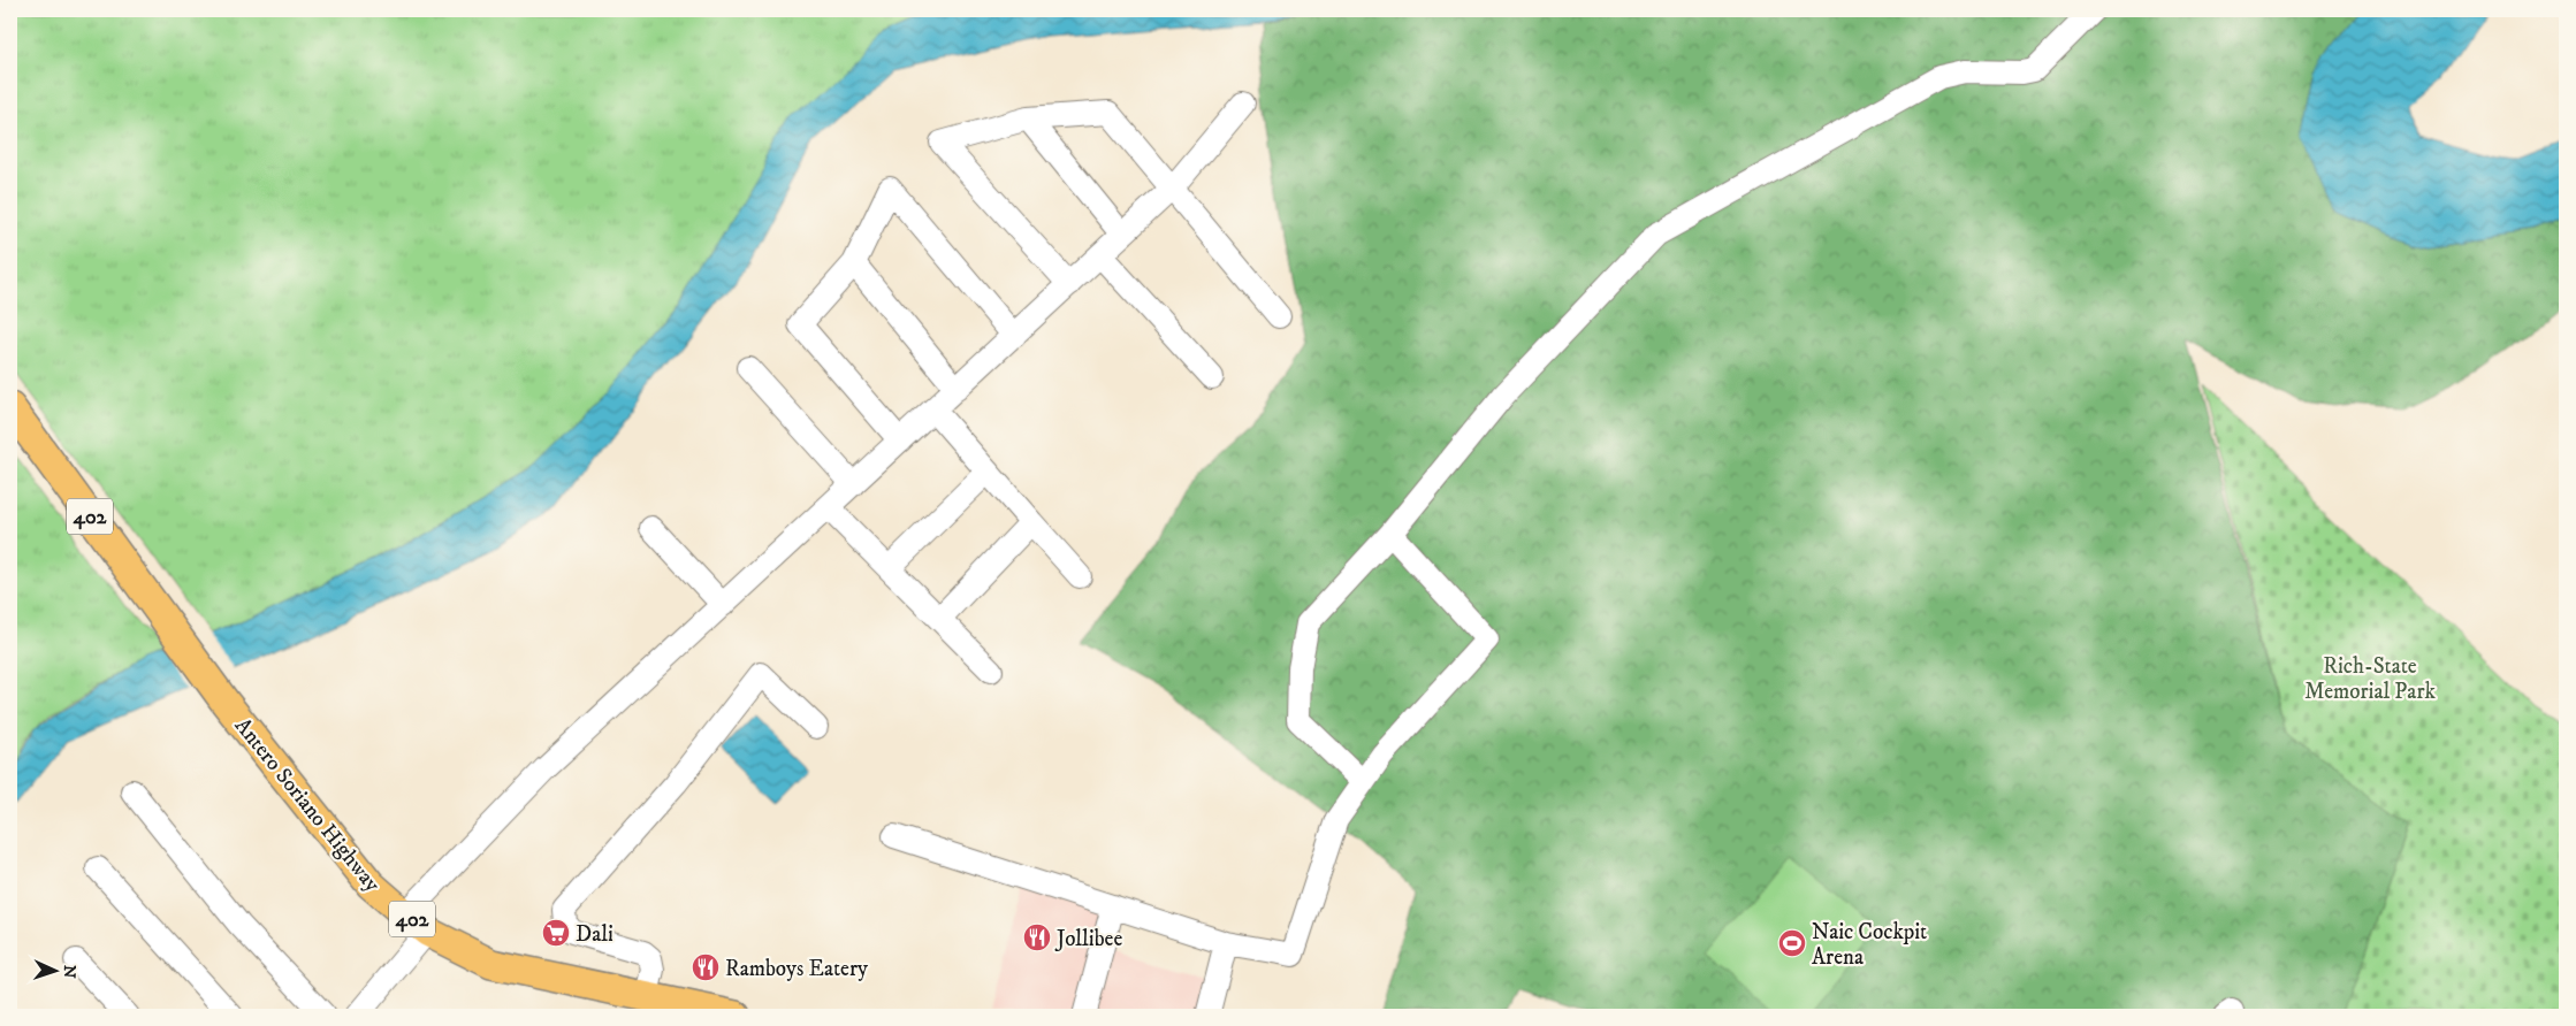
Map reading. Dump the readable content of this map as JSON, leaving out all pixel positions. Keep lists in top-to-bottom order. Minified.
{"streets":{"main road":["402","Antero Soriano Highway"]},"parks":["Rich-State Memorial Park"],"places":{"supermarket":["Dali"],"restaurant":["Jollibee","Ramboys Eatery"],"sports":["Naic Cockpit Arena"]},"north":"right"}
